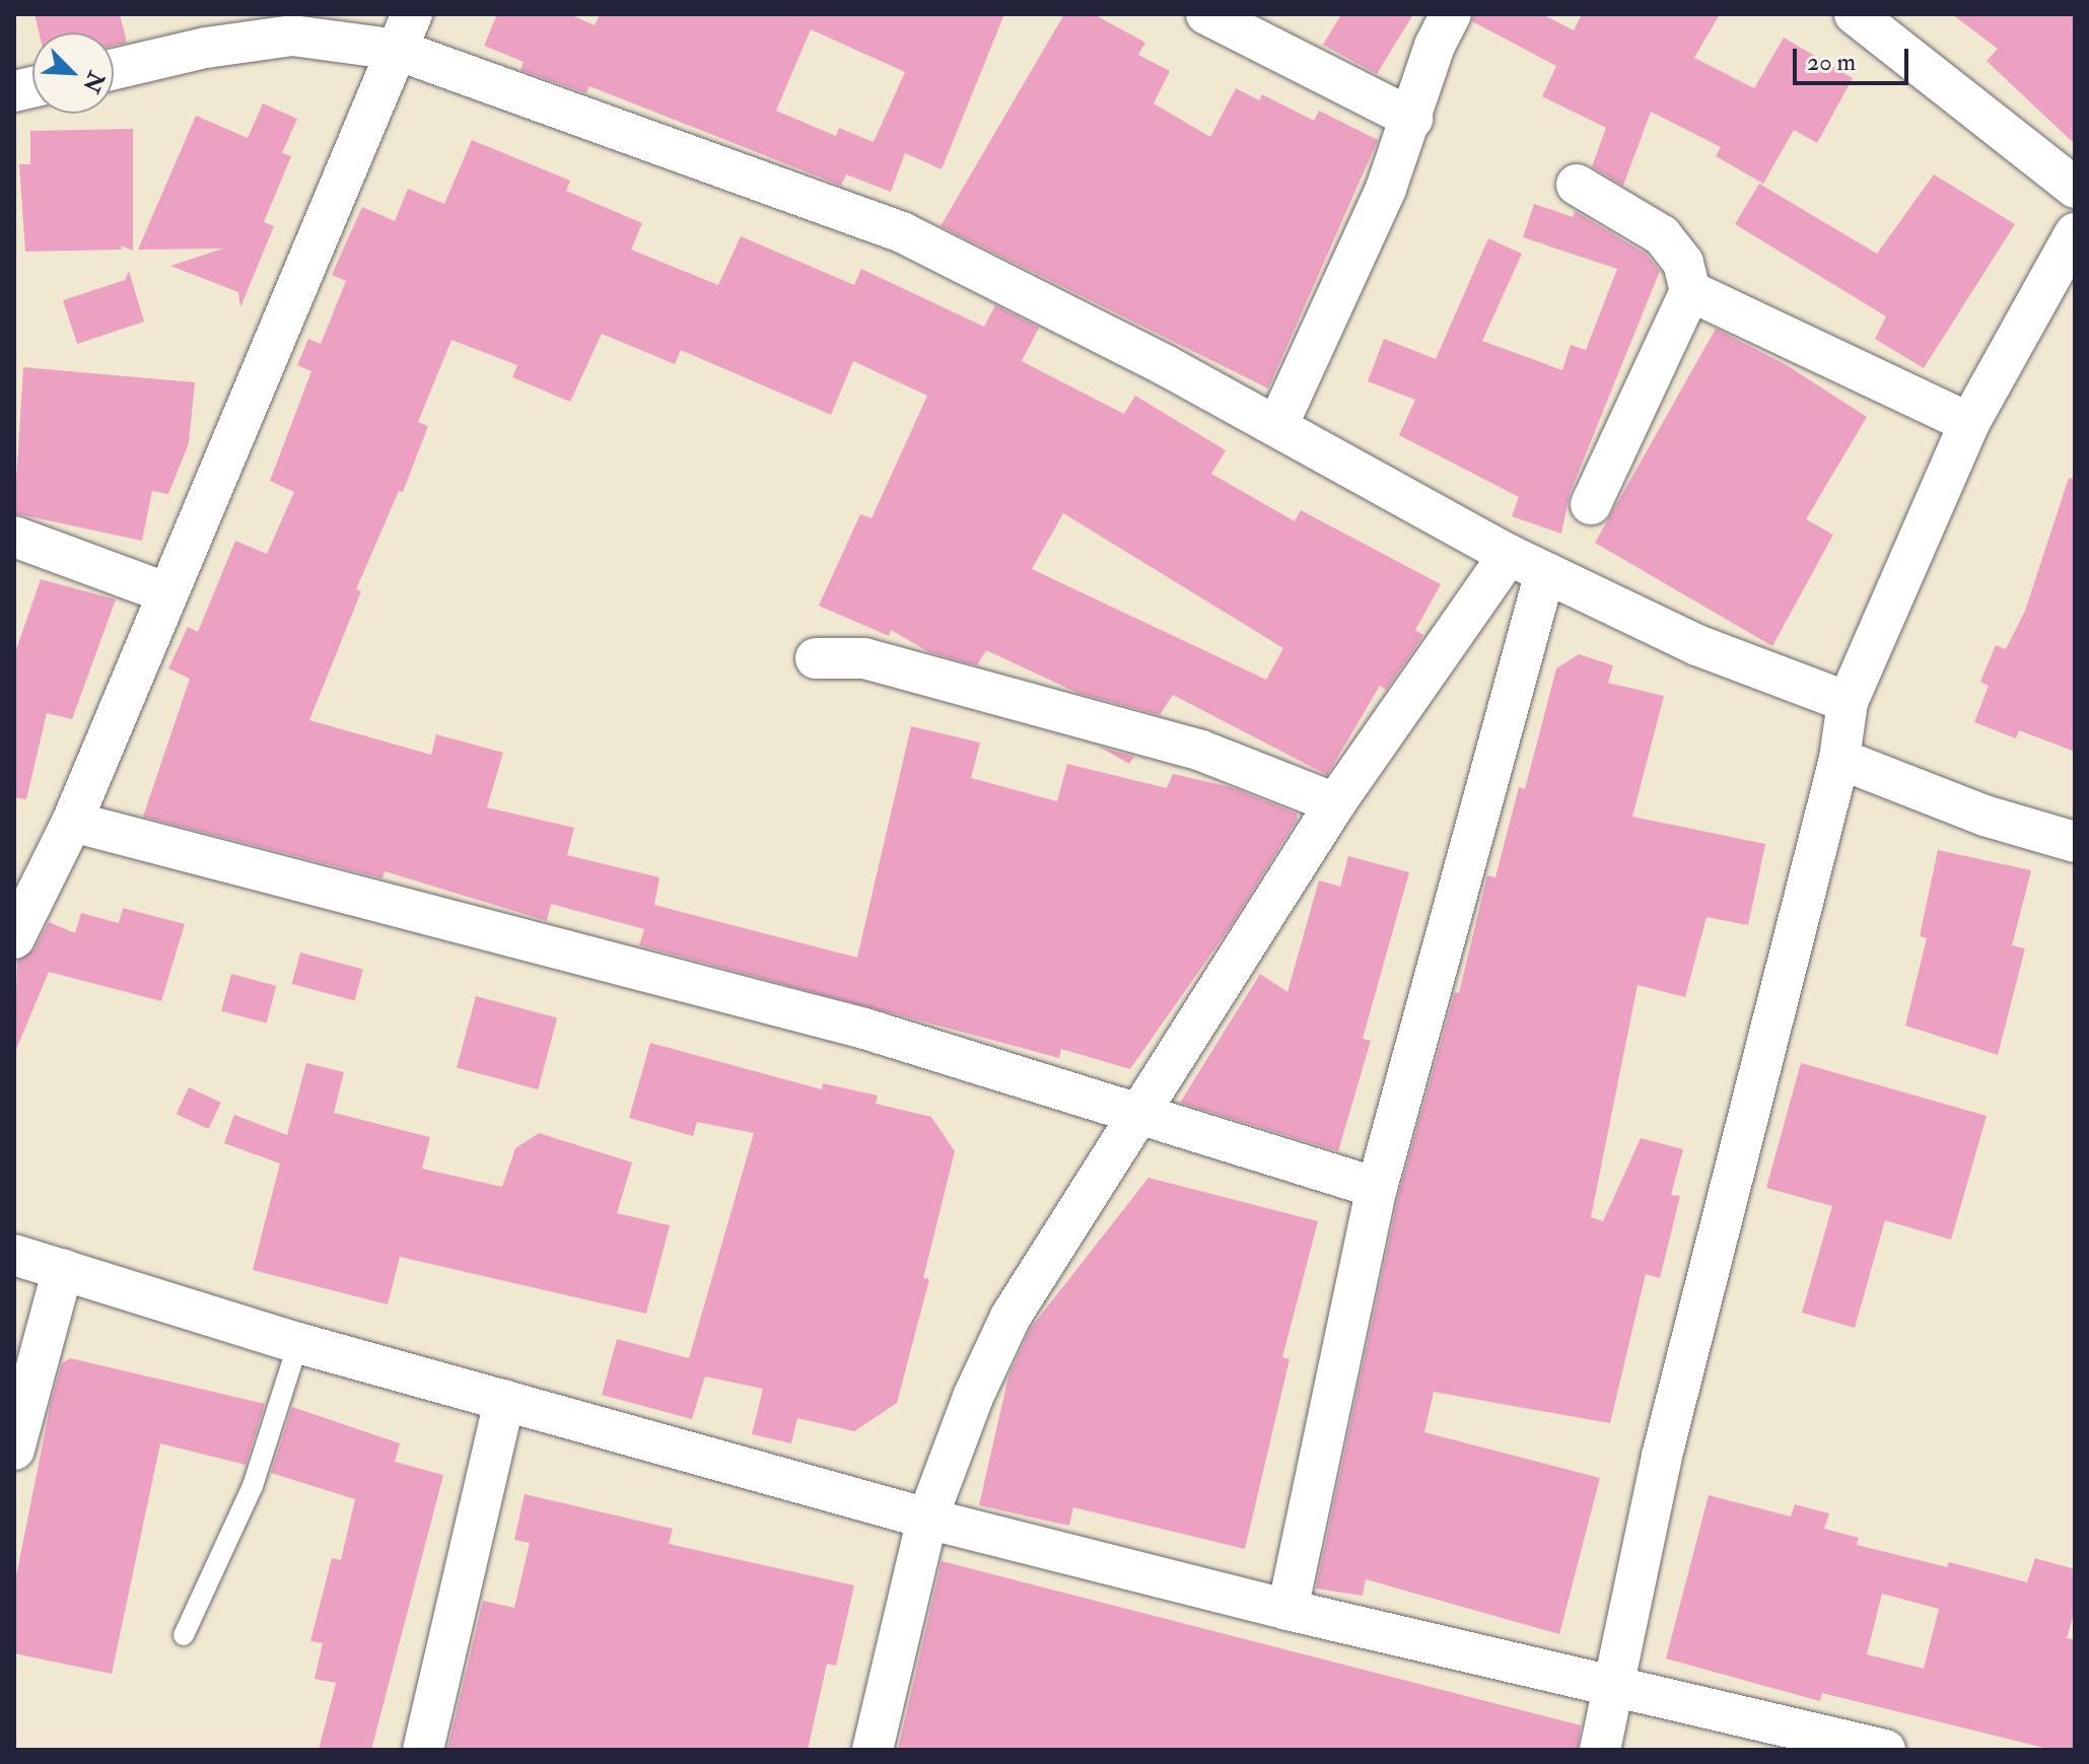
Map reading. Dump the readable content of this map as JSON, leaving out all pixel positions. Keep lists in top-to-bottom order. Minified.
{"scale_bar":"20 m","north":"bottom right"}
